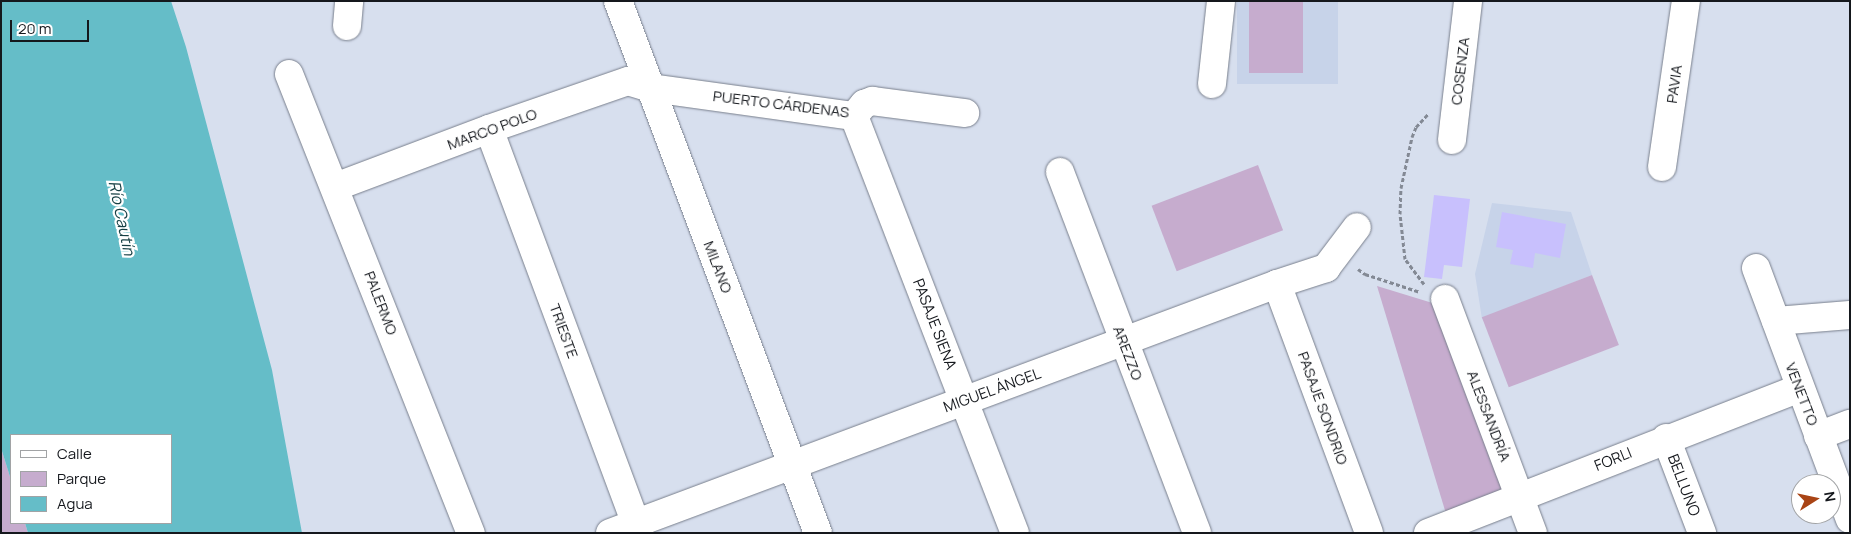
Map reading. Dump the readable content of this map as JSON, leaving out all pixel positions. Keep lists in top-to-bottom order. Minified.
{"streets":{"street":["COSENZA","PAVIA","PUERTO CÁRDENAS","MARCO POLO","MILANO","PALERMO","PASAJE SIENA","TRIESTE","AREZZO","MIGUEL ÁNGEL","VENETTO","PASAJE SONDRIO","ALESSANDRÍA","FORLI","BELLUNO"]},"crossings":[["PUERTO CÁRDENAS","MARCO POLO"],["PUERTO CÁRDENAS","MILANO"],["PUERTO CÁRDENAS","PASAJE SIENA"],["MARCO POLO","MILANO"],["MARCO POLO","PALERMO"],["MARCO POLO","TRIESTE"],["MILANO","MIGUEL ÁNGEL"],["PASAJE SIENA","MIGUEL ÁNGEL"],["TRIESTE","MIGUEL ÁNGEL"],["AREZZO","MIGUEL ÁNGEL"],["MIGUEL ÁNGEL","PASAJE SONDRIO"],["VENETTO","FORLI"],["ALESSANDRÍA","FORLI"],["FORLI","BELLUNO"]],"water":["Río Cautín"],"legend":["Calle","Parque","Agua"],"scale_bar":"20 m","north":"right"}
